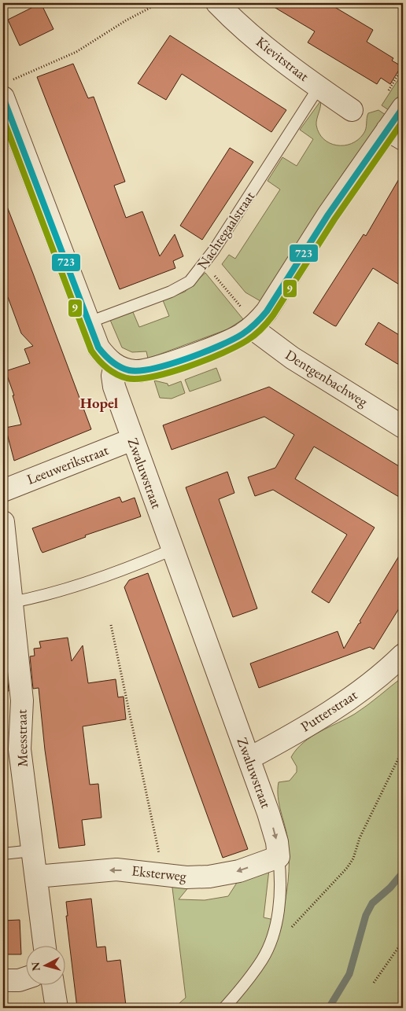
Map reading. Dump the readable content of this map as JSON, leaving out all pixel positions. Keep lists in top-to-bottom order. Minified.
{"streets":{"street":["Kievitstraat","Dentgenbachweg","Leeuwerikstraat","Zwaluwstraat","Putterstraat","Meesstraat","Eksterweg"],"lane":["Nachtegaalstraat"]},"crossings":[["Kievitstraat","Nachtegaalstraat"],["Leeuwerikstraat","Zwaluwstraat"],["Zwaluwstraat","Putterstraat"],["Zwaluwstraat","Eksterweg"],["Meesstraat","Eksterweg"]],"one_way":["Eksterweg"],"districts":["Hopel"],"lines":["transit line 723","transit line 9"],"north":"left"}
